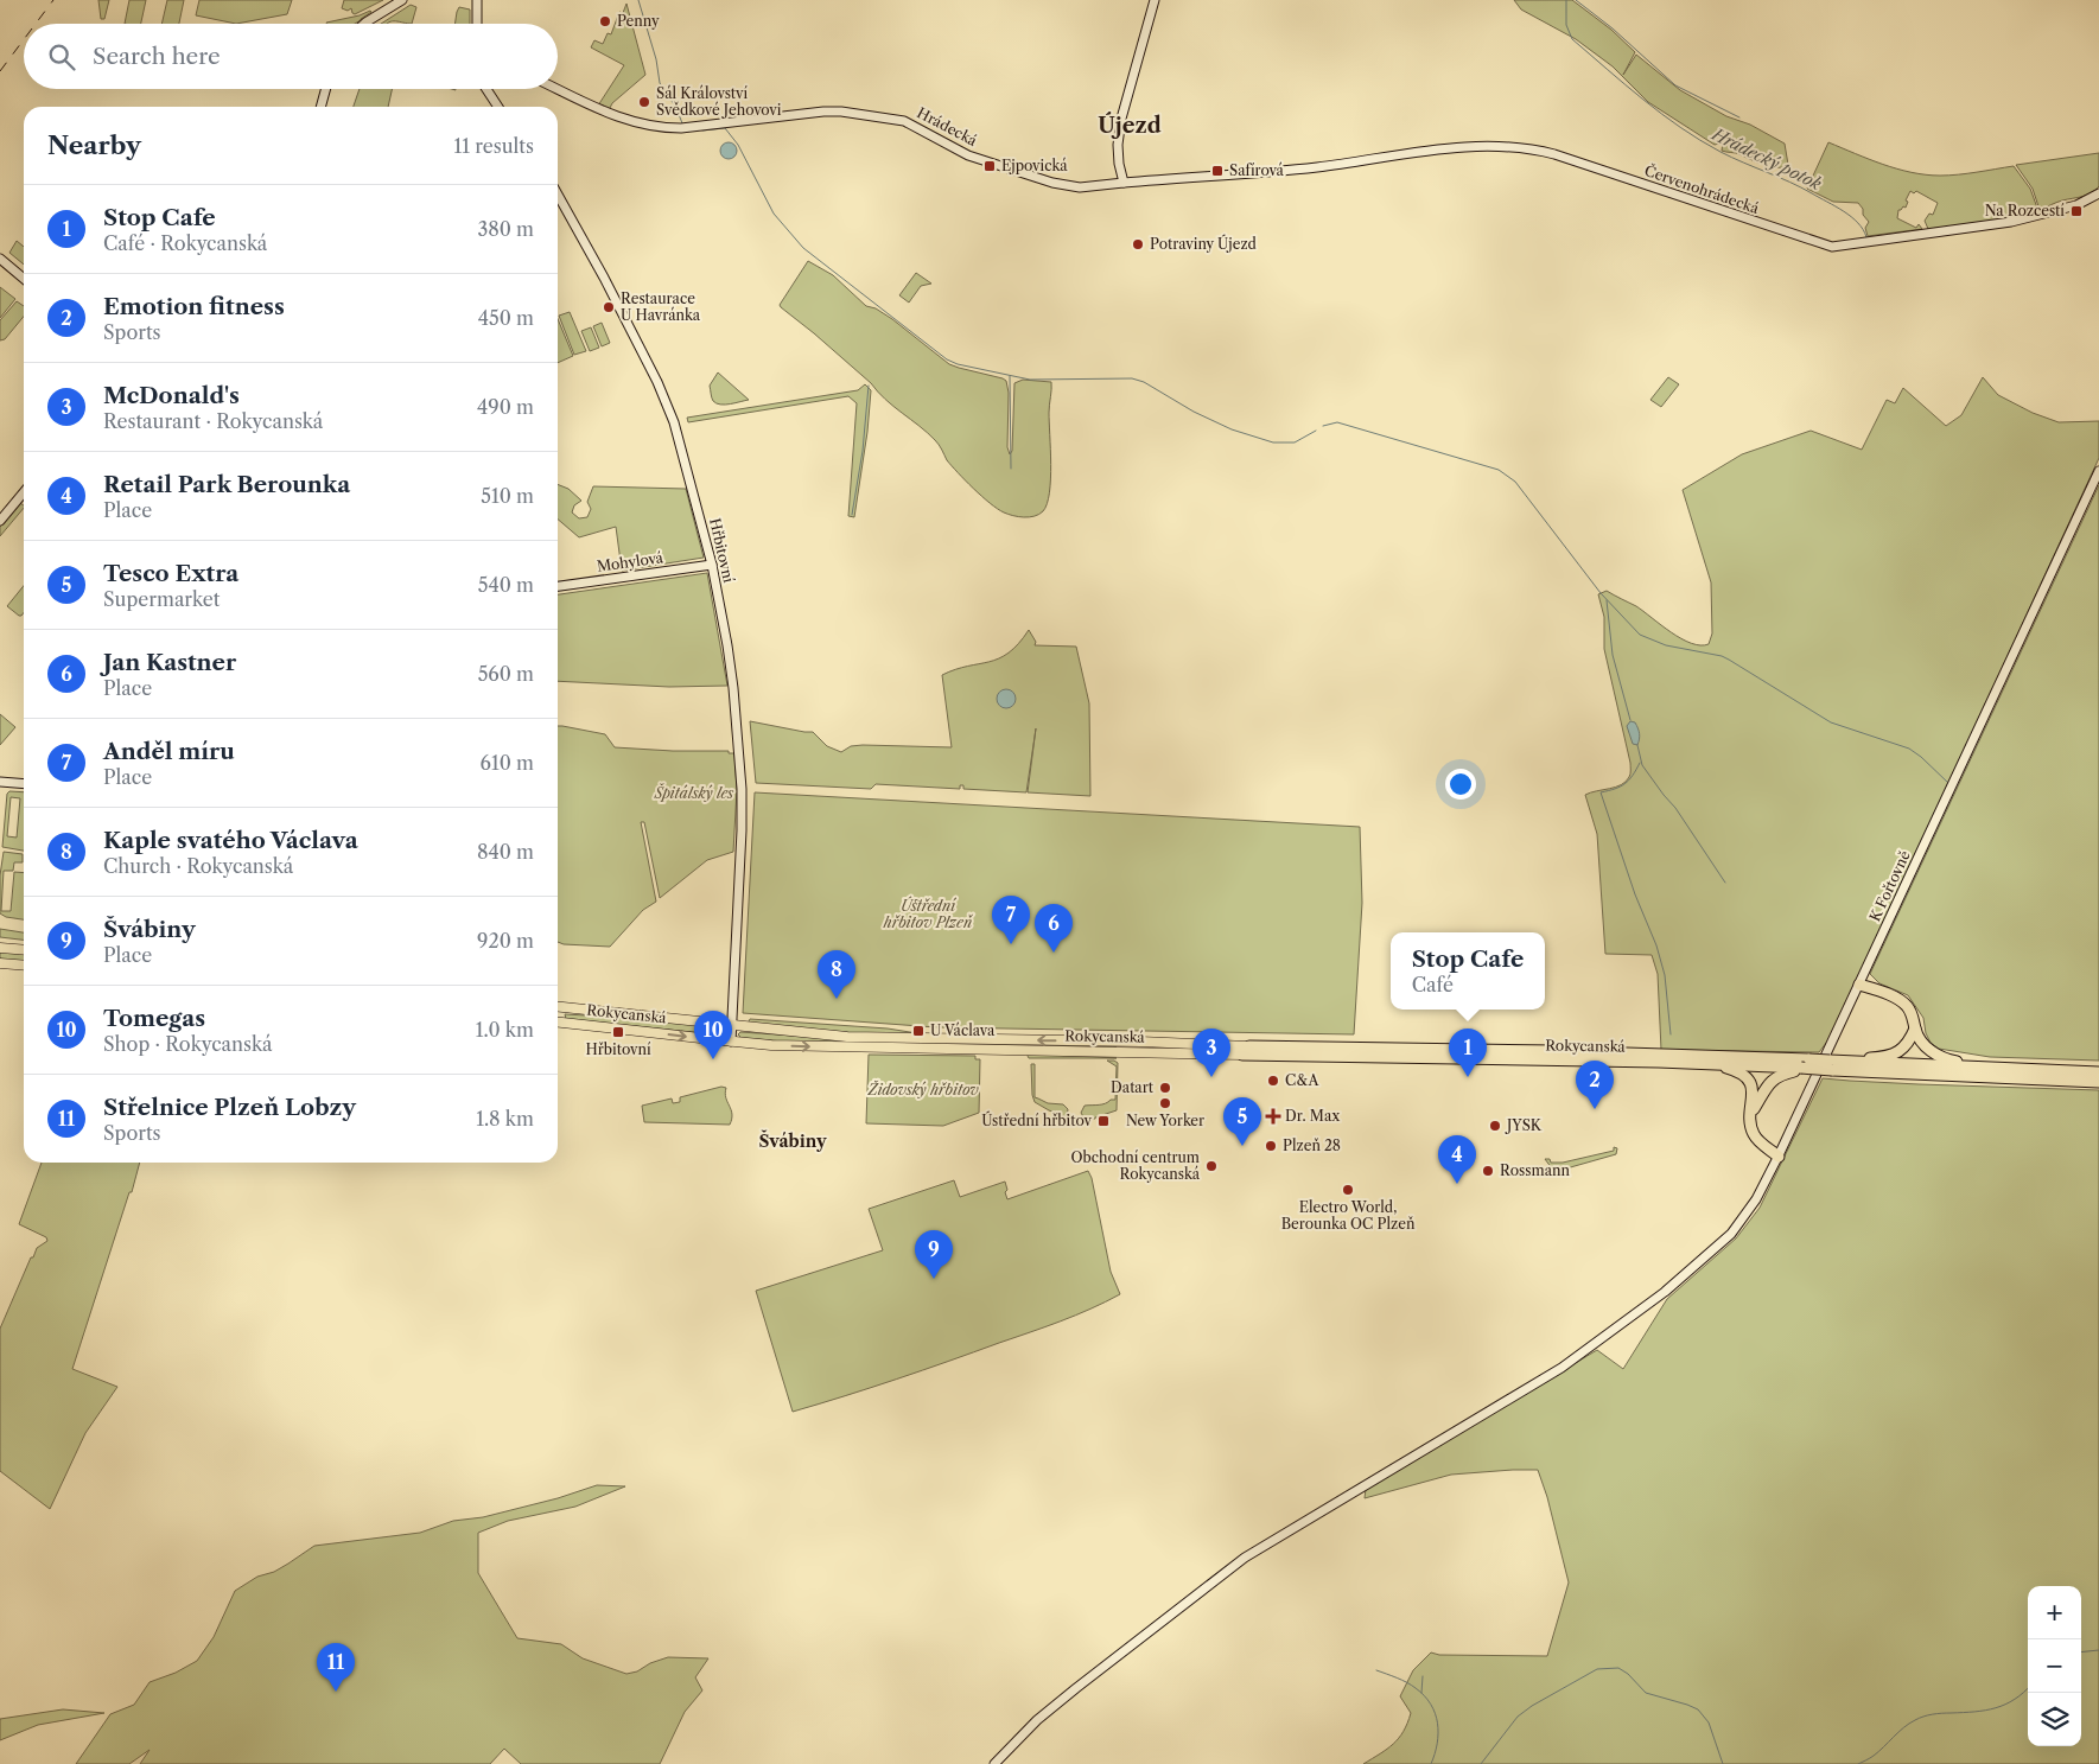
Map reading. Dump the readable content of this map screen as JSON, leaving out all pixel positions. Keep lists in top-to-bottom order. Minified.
{"streets":{"highway":["Rokycanská"],"street":["Hrádecká","Červenohrádecká","Hřbitovní","Mohylová","K Fořtovně"]},"crossings":[["Hrádecká","Červenohrádecká"],["Hřbitovní","Mohylová"],["Hřbitovní","Rokycanská"]],"districts":["Újezd","Švábiny"],"water":["Hrádecký potok"],"parks":["Špitálský les","Ústřední hřbitov Plzeň","Židovský hřbitov"],"places":{"other":["Penny","Sál Království Svědkové Jehovovi","Potraviny Újezd","Restaurace U Havránka","C&A","Datart","New Yorker","JYSK","Plzeň 28","Obchodní centrum Rokycanská","Rossmann","Electro World, Berounka OC Plzeň"],"transit":["Ejpovická","Safírová","Na Rozcestí","U Václava","Hřbitovní","Ústřední hřbitov"],"health":["Dr. Max"]},"page":{"search":"Search here","heading":["Nearby","11 results"],"list":[{"mark":"1","name":"Stop Cafe","note":"Café · Rokycanská","value":"380 m"},{"mark":"2","name":"Emotion fitness","note":"Sports","value":"450 m"},{"mark":"3","name":"McDonald's","note":"Restaurant · Rokycanská","value":"490 m"},{"mark":"4","name":"Retail Park Berounka","note":"Place","value":"510 m"},{"mark":"5","name":"Tesco Extra","note":"Supermarket","value":"540 m"},{"mark":"6","name":"Jan Kastner","note":"Place","value":"560 m"},{"mark":"7","name":"Anděl míru","note":"Place","value":"610 m"},{"mark":"8","name":"Kaple svatého Václava","note":"Church · Rokycanská","value":"840 m"},{"mark":"9","name":"Švábiny","note":"Place","value":"920 m"},{"mark":"10","name":"Tomegas","note":"Shop · Rokycanská","value":"1.0 km"},{"mark":"11","name":"Střelnice Plzeň Lobzy","note":"Sports","value":"1.8 km"}],"pins":["7","6","8","10","1","3","2","5","4","9","11"],"popup":["Stop Cafe","Café"],"map_buttons":["+","−"]}}
